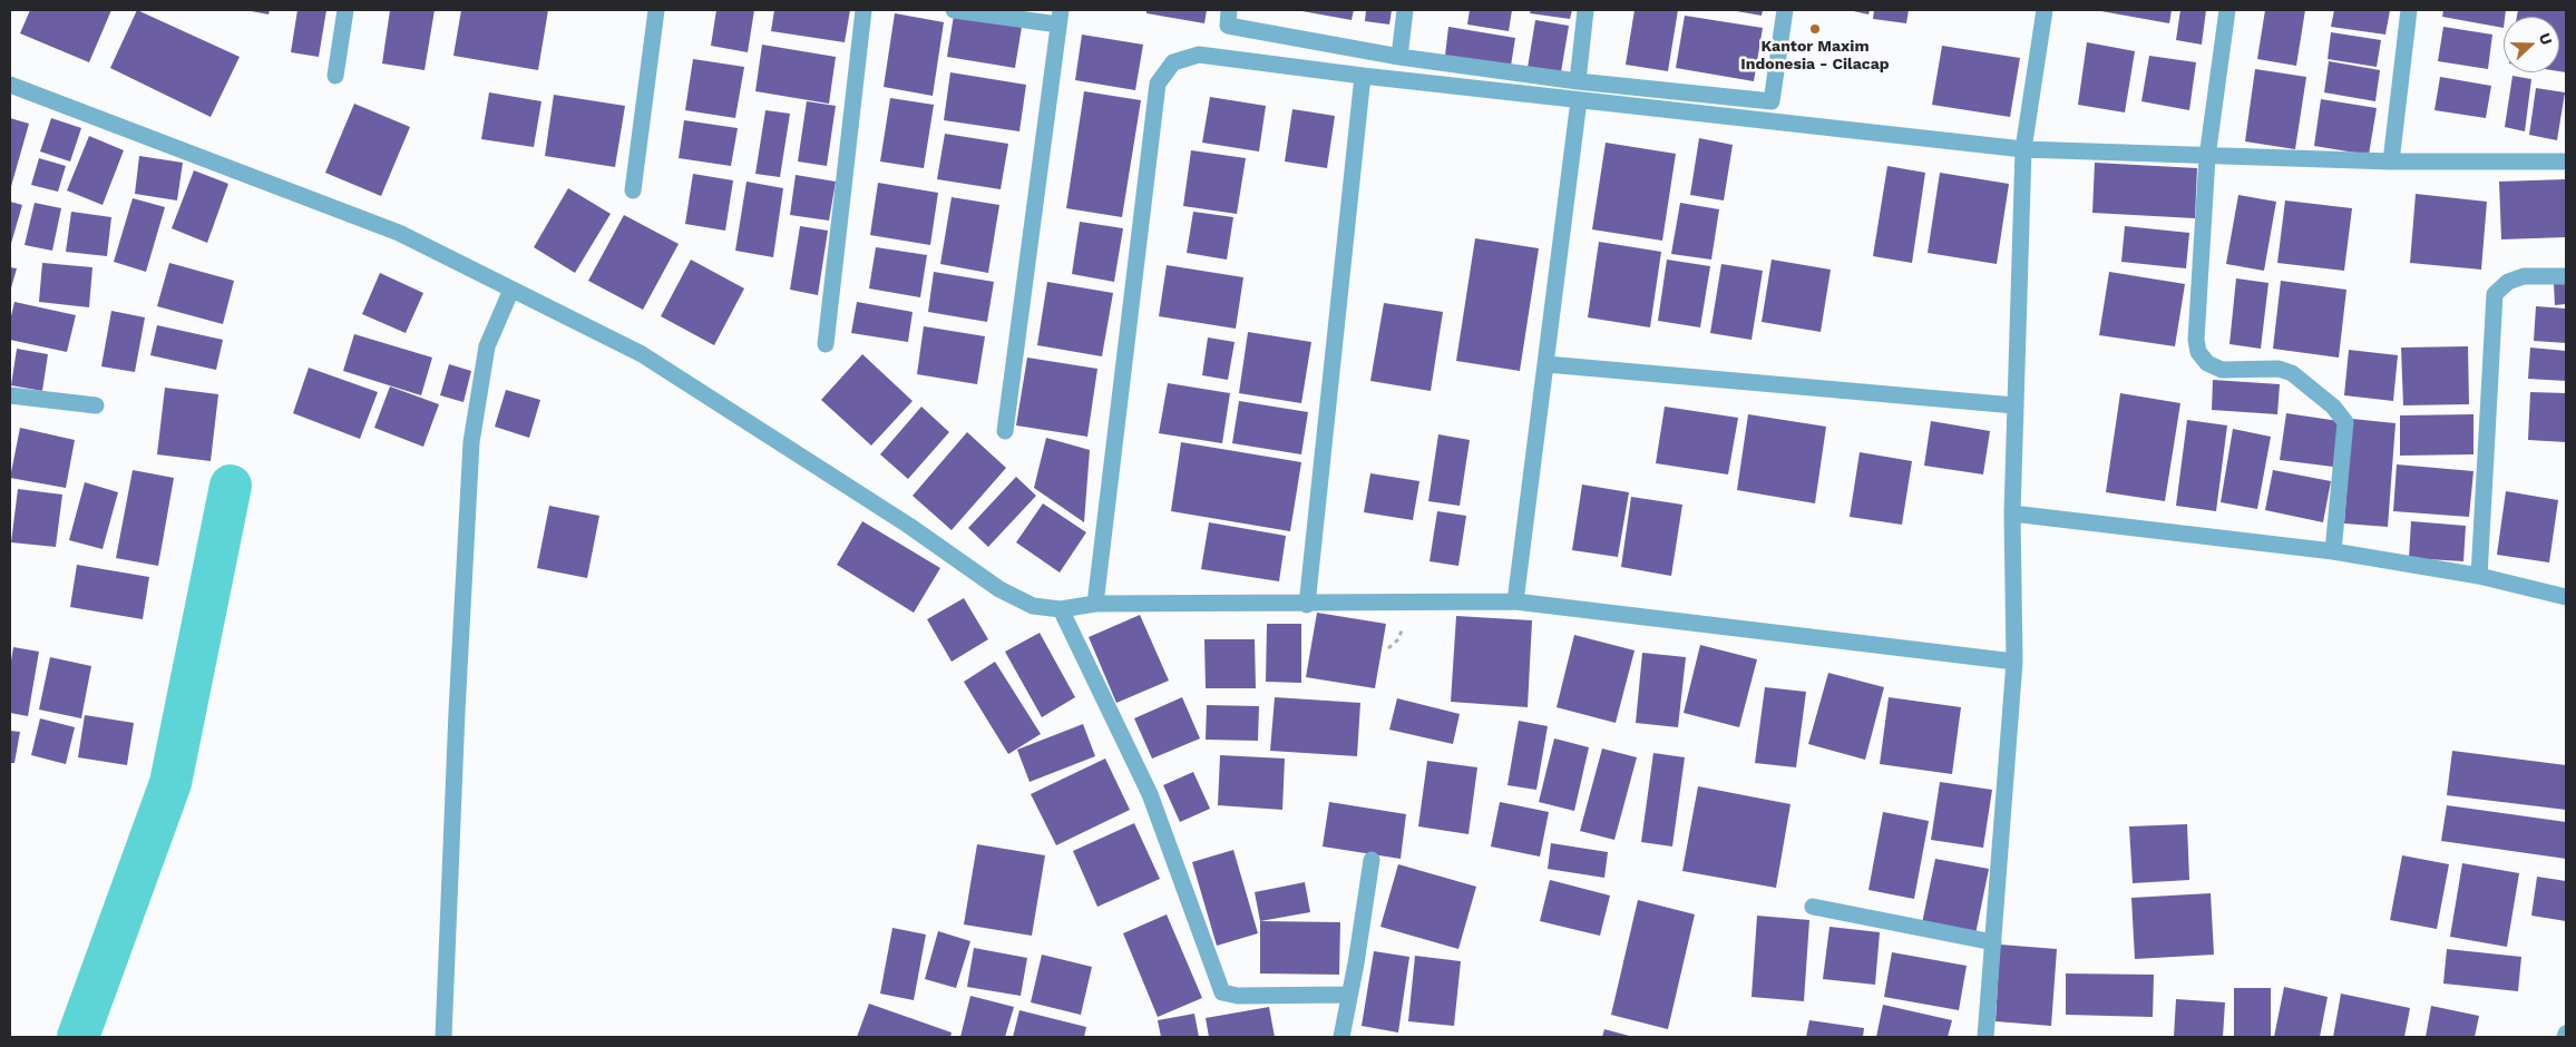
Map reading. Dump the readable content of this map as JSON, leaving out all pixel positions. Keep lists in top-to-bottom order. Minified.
{"places":["Kantor Maxim Indonesia - Cilacap"],"north":"right"}
